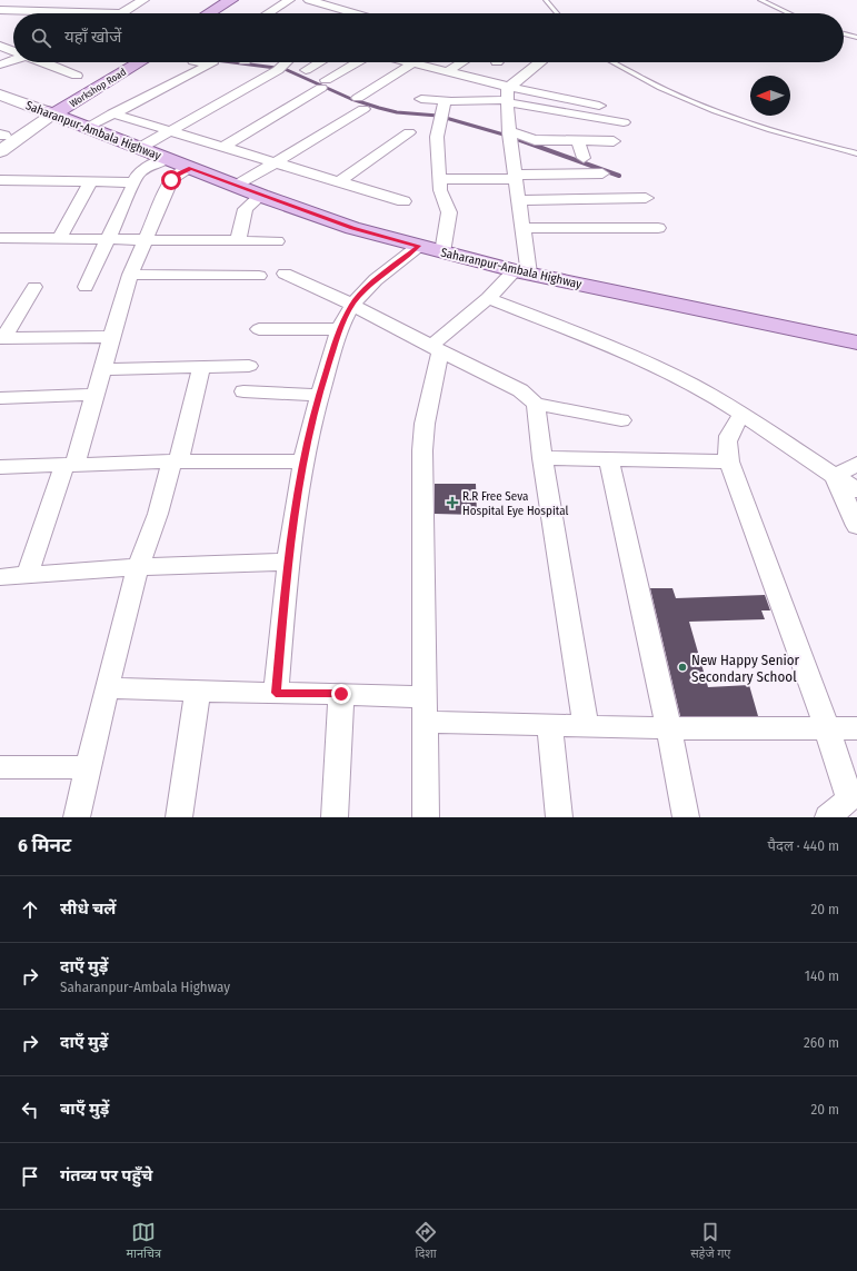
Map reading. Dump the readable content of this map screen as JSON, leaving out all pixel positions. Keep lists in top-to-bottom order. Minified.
{"streets":{"main road":["Workshop Road","Saharanpur-Ambala Highway"]},"crossings":[["Workshop Road","Saharanpur-Ambala Highway"]],"places":{"health":["R.R Free Seva Hospital Eye Hospital"],"other":["New Happy Senior Secondary School"]},"north":"left","page":{"search":"यहाँ खोजें","heading":["6 मिनट","पैदल · 440 m"],"list":[["सीधे चलें","20 m"],["दाएँ मुड़ें","Saharanpur-Ambala Highway","140 m"],["दाएँ मुड़ें","260 m"],["बाएँ मुड़ें","20 m"],"गंतव्य पर पहुँचे"],"nav":["मानचित्र","दिशा","सहेजे गए"]}}
